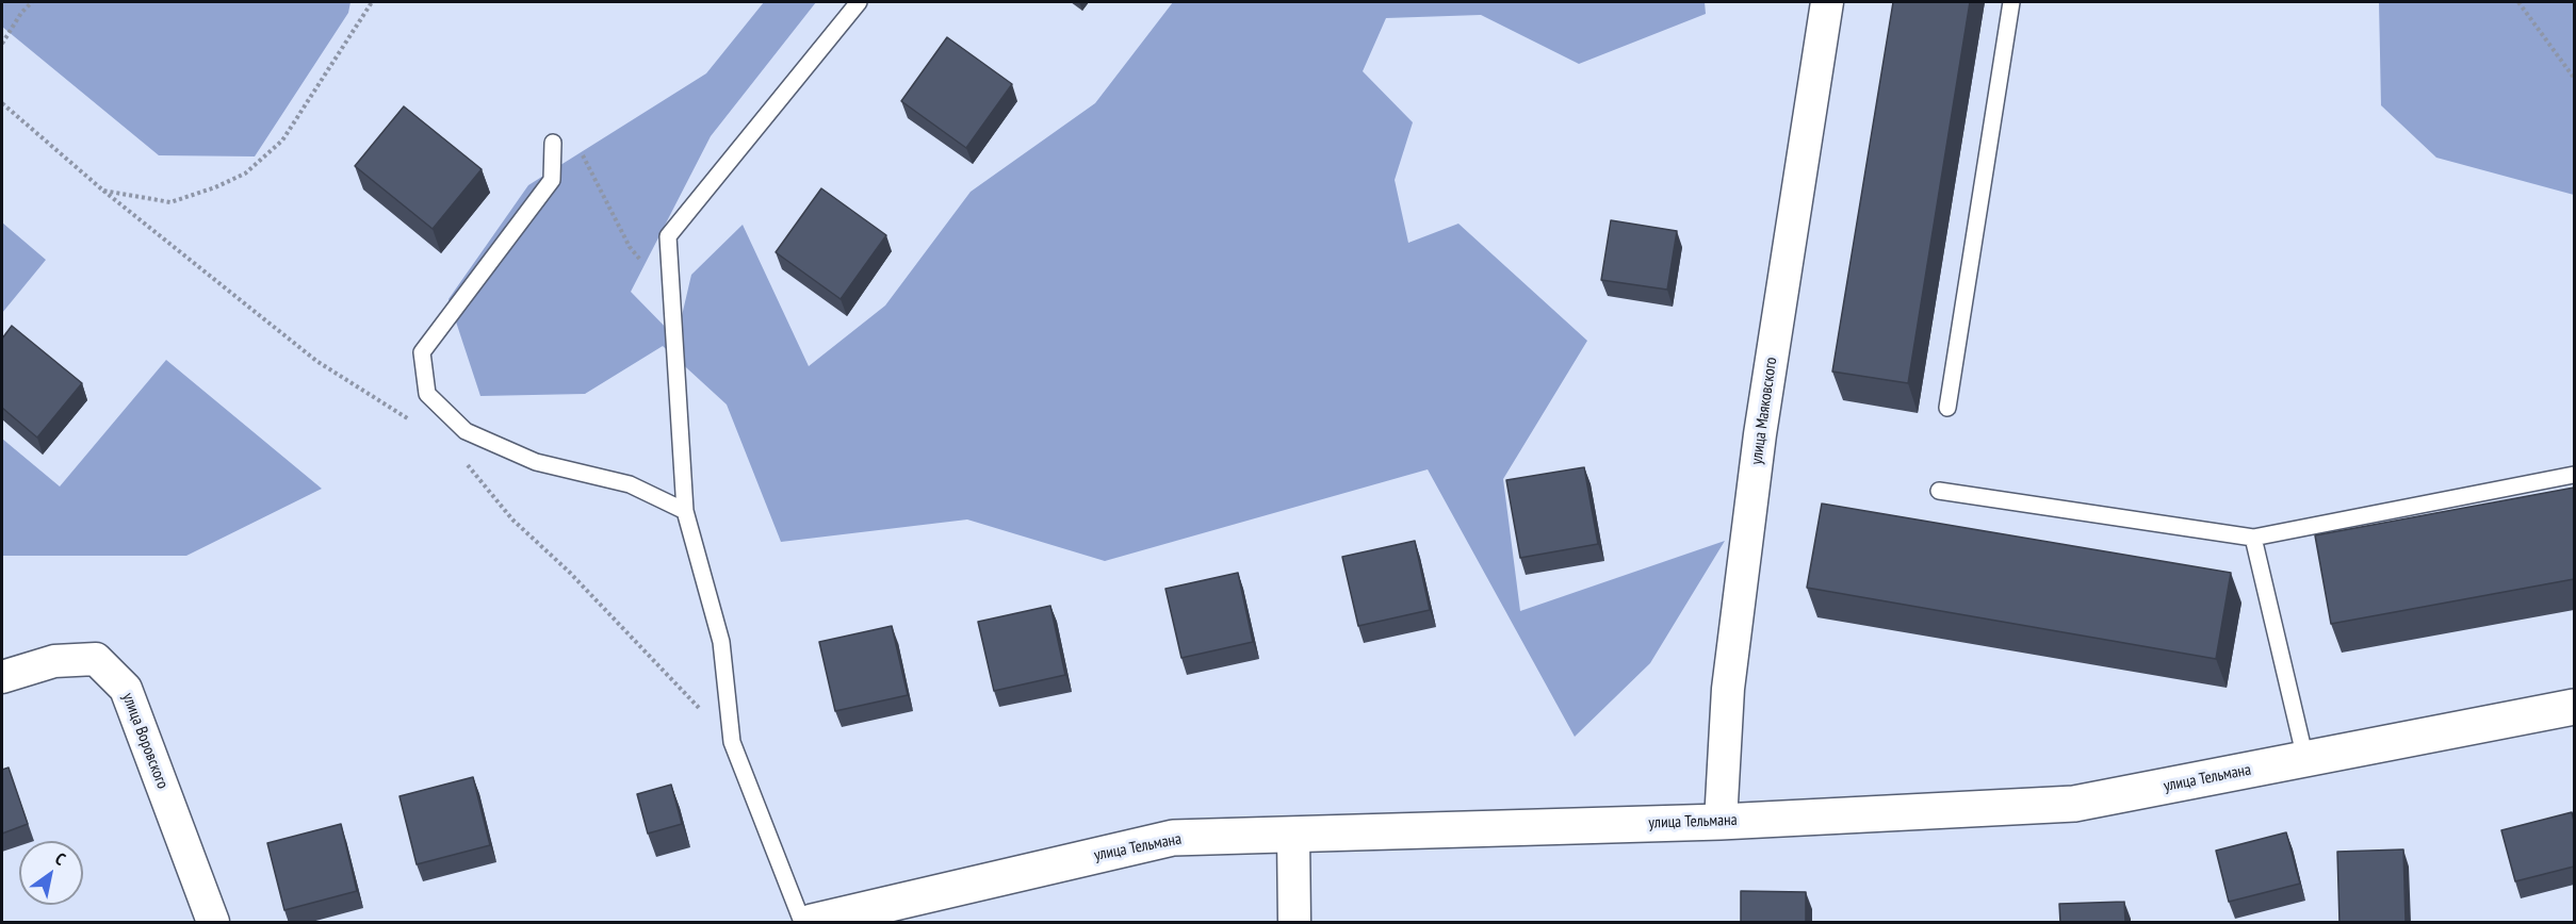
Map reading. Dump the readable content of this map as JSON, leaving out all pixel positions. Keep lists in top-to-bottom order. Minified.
{"streets":{"street":["улица Маяковского","улица Воровского","улица Тельмана"]},"crossings":[["улица Маяковского","улица Тельмана"]],"north":"top right"}
